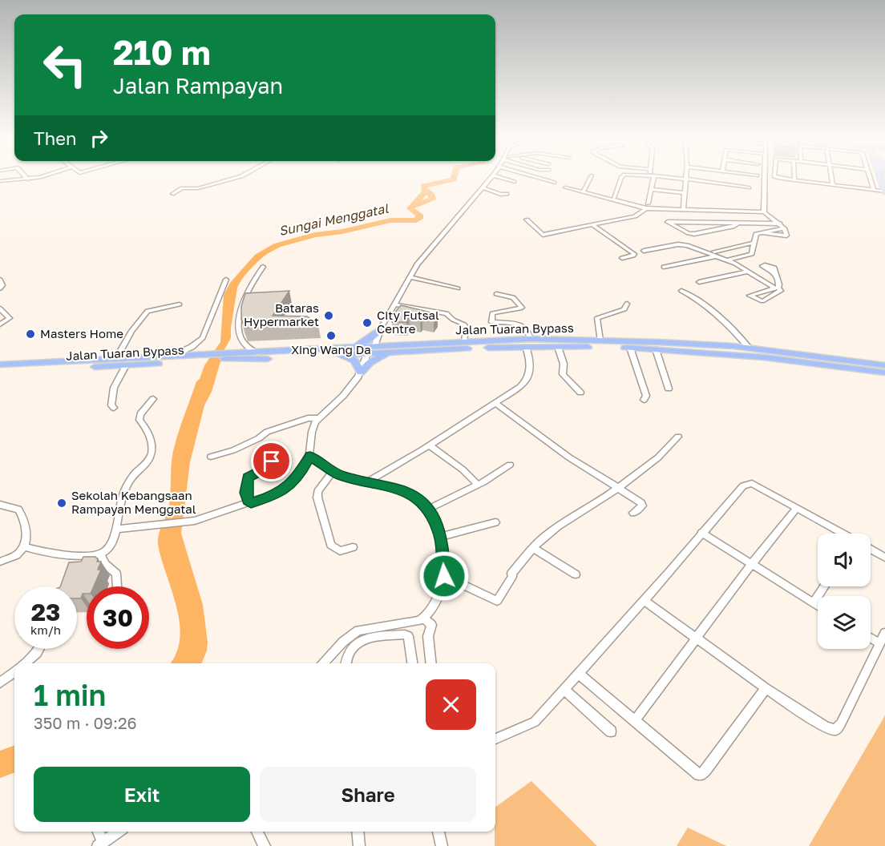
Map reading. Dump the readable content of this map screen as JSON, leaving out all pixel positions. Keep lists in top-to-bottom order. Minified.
{"streets":{"highway":["Jalan Tuaran Bypass"]},"water":["Sungai Menggatal"],"places":["Bataras Hypermarket","City Futsal Centre","Masters Home","Xing Wang Da","Sekolah Kebangsaan Rampayan Menggatal"],"page":{"turn":["210 m","Jalan Rampayan"],"then":"Then","speed":"23 km/h","limit":"30","heading":["1 min","350 m · 09:26"],"buttons":["Exit","Share"]}}
